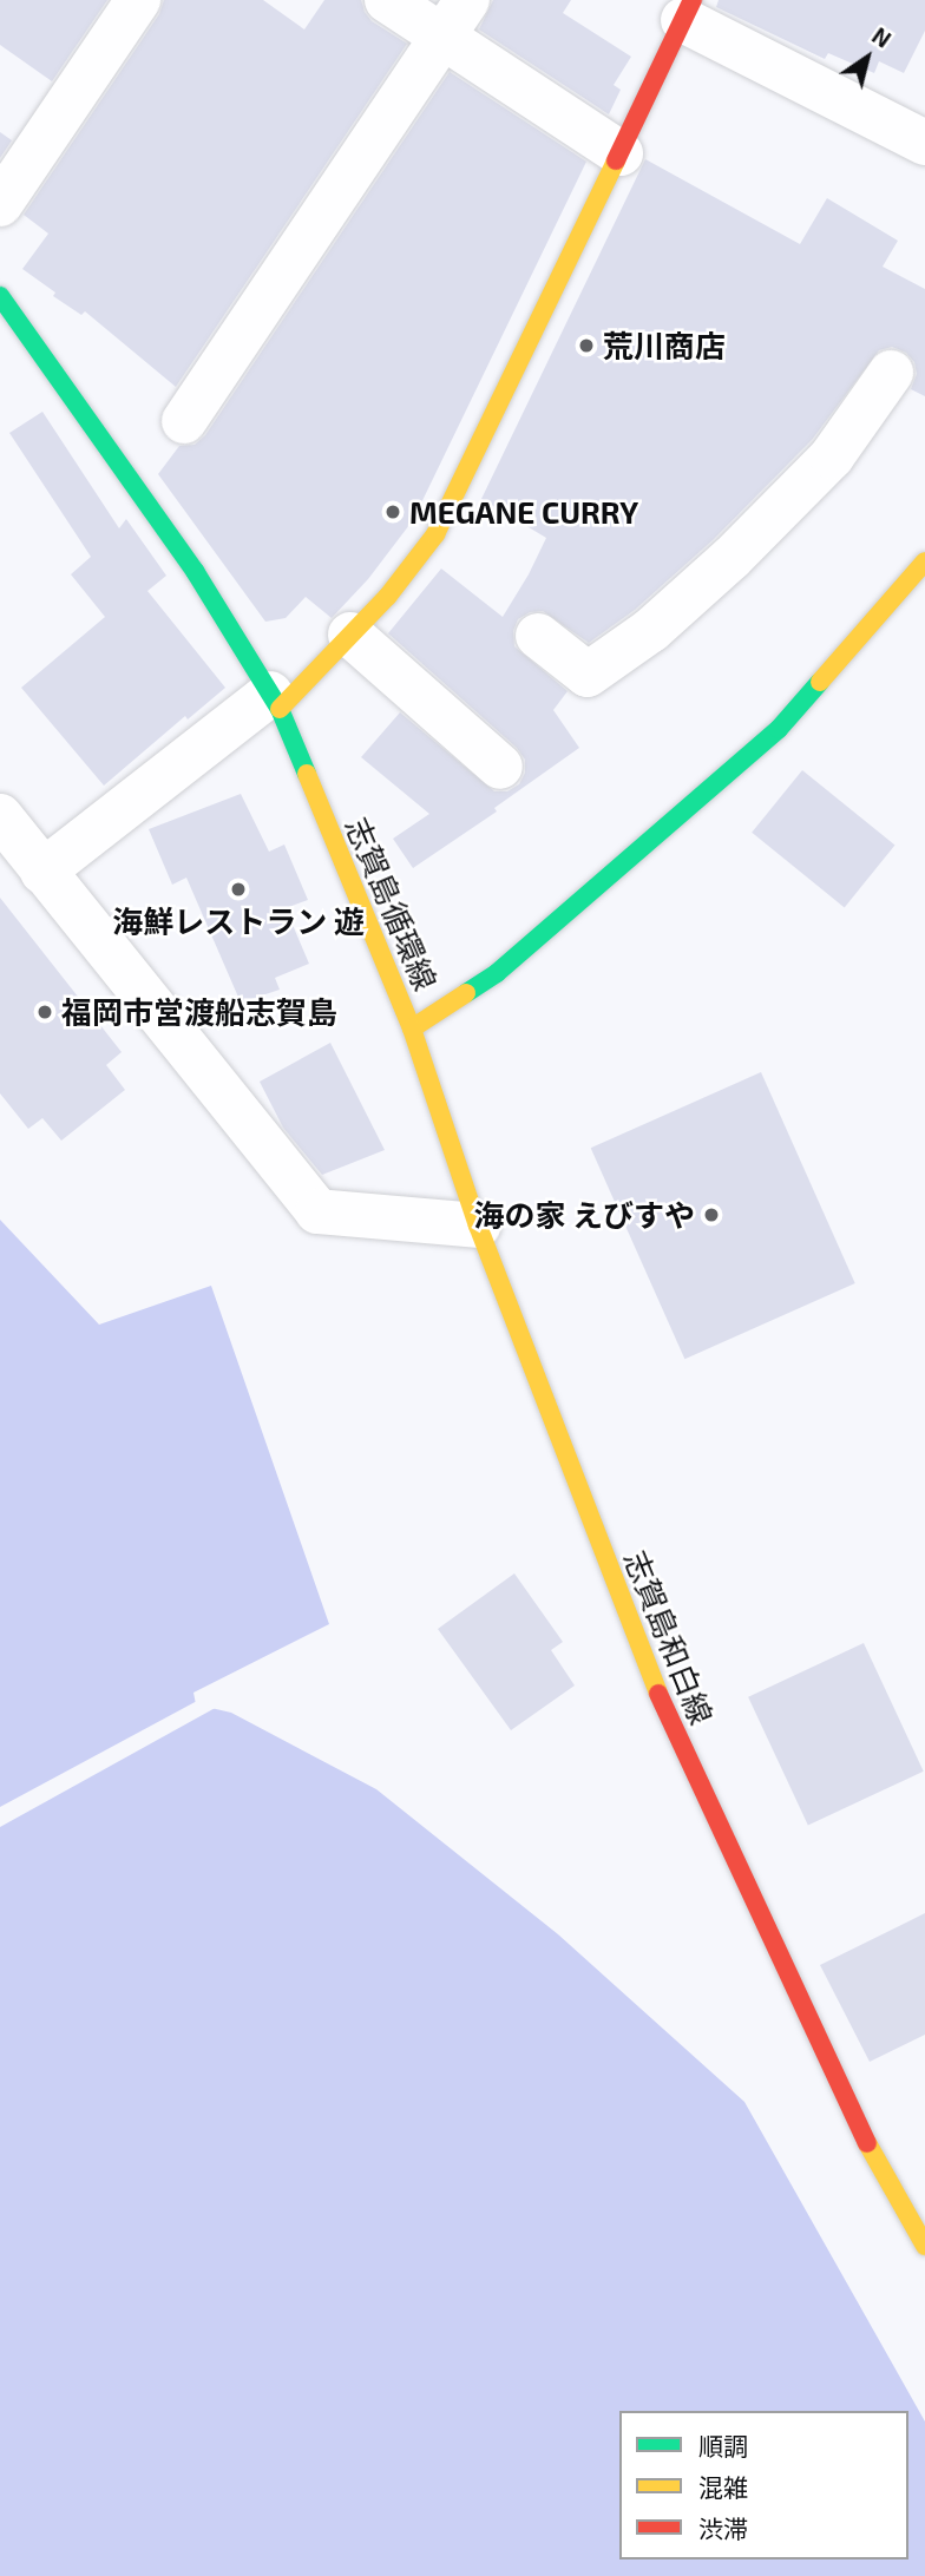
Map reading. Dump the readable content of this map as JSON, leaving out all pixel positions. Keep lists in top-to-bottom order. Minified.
{"streets":{"main road":["志賀島循環線","志賀島和白線"]},"crossings":[["志賀島循環線","志賀島和白線"]],"places":["荒川商店","MEGANE CURRY","海鮮レストラン 遊","福岡市営渡船志賀島","海の家 えびすや"],"legend":["順調","混雑","渋滞"],"north":"top right"}
